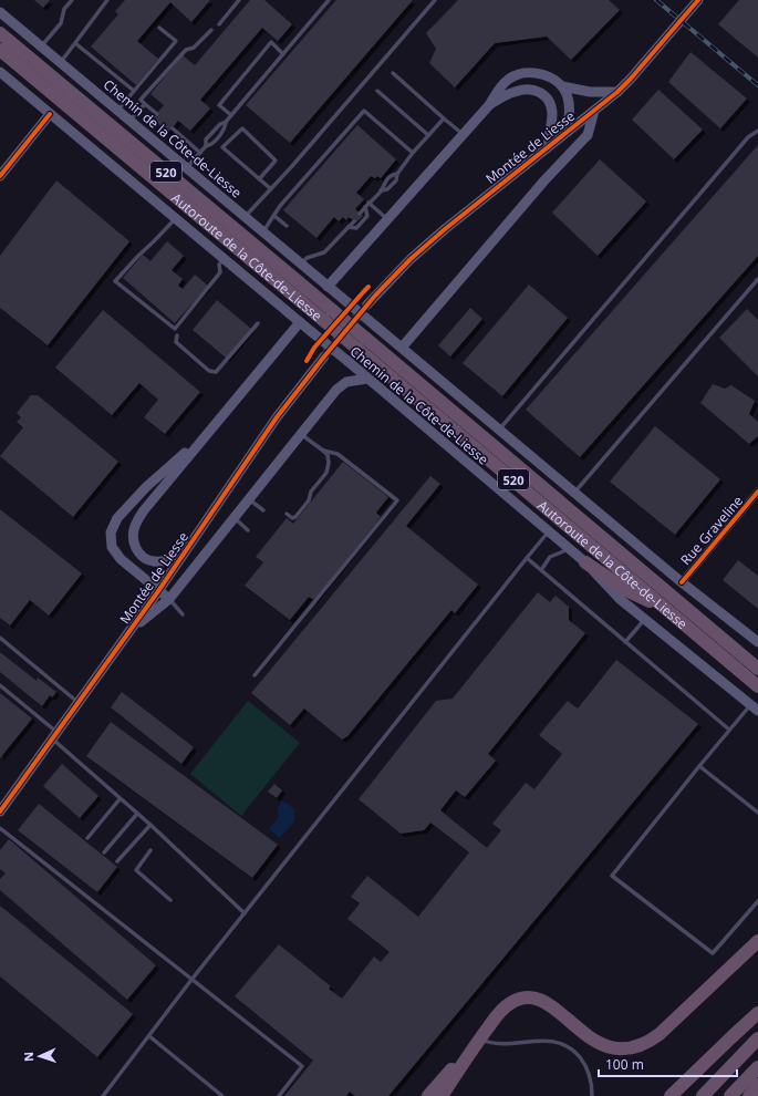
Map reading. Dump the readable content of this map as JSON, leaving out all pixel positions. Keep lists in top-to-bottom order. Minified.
{"streets":{"highway":["520","Autoroute de la Côte-de-Liesse"],"street":["Chemin de la Côte-de-Liesse","Montée de Liesse","Rue Graveline"]},"crossings":[["Chemin de la Côte-de-Liesse","Rue Graveline"]],"scale_bar":"100 m","north":"left"}
